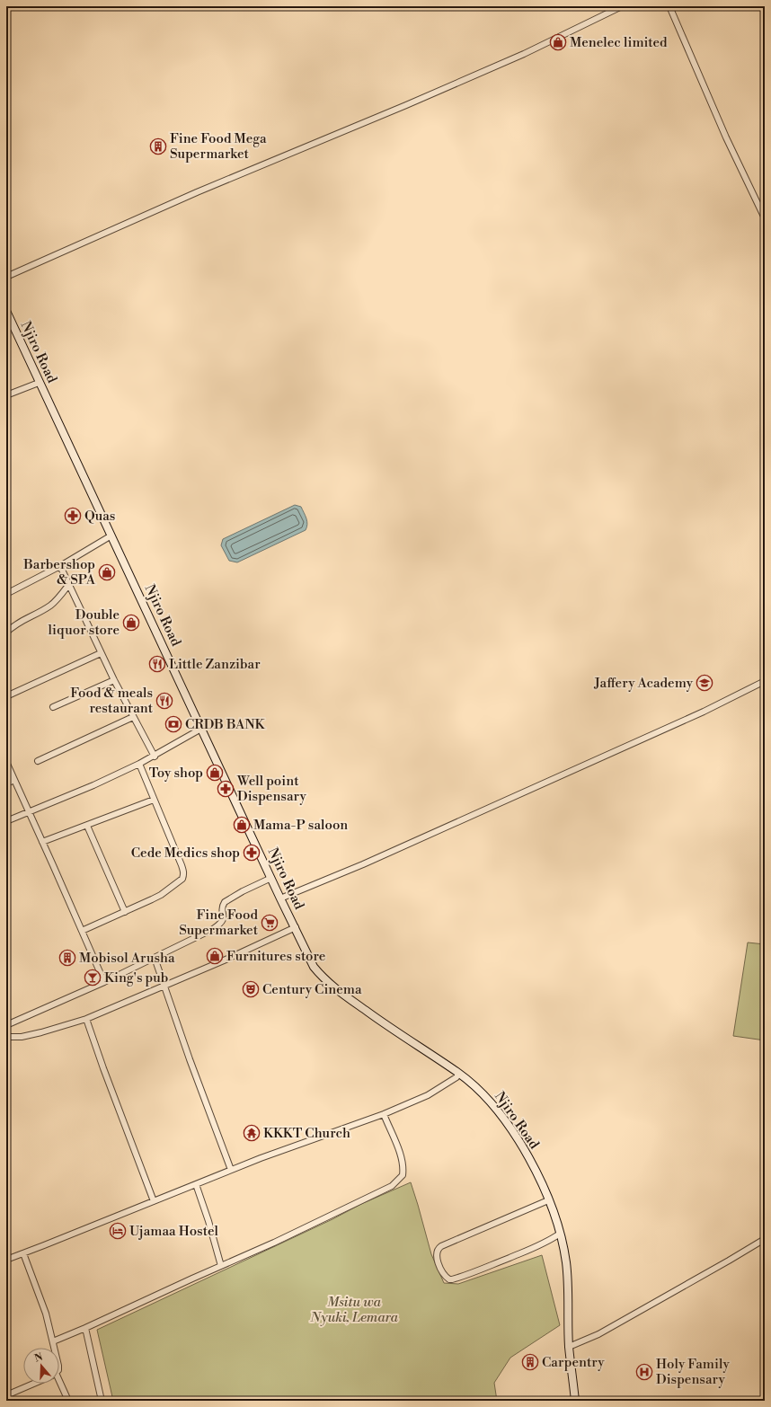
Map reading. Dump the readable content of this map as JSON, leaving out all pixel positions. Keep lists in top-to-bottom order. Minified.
{"streets":{"street":["Njiro Road"]},"parks":["Msitu wa Nyuki, Lemara"],"places":{"shop":["Menelec limited","Barbershop & SPA","Double liquor store","Toy shop","Mama-P saloon","Furnitures store"],"building":["Fine Food Mega Supermarket","Mobisol Arusha","Carpentry"],"pharmacy":["Quas","Well point Dispensary","Cede Medics shop"],"restaurant":["Little Zanzibar","Food & meals restaurant"],"school or university":["Jaffery Academy"],"bank":["CRDB BANK"],"supermarket":["Fine Food Supermarket"],"bar":["King's pub"],"theatre":["Century Cinema"],"temple":["KKKT Church"],"hotel":["Ujamaa Hostel"],"hospital":["Holy Family Dispensary"]},"north":"top"}
